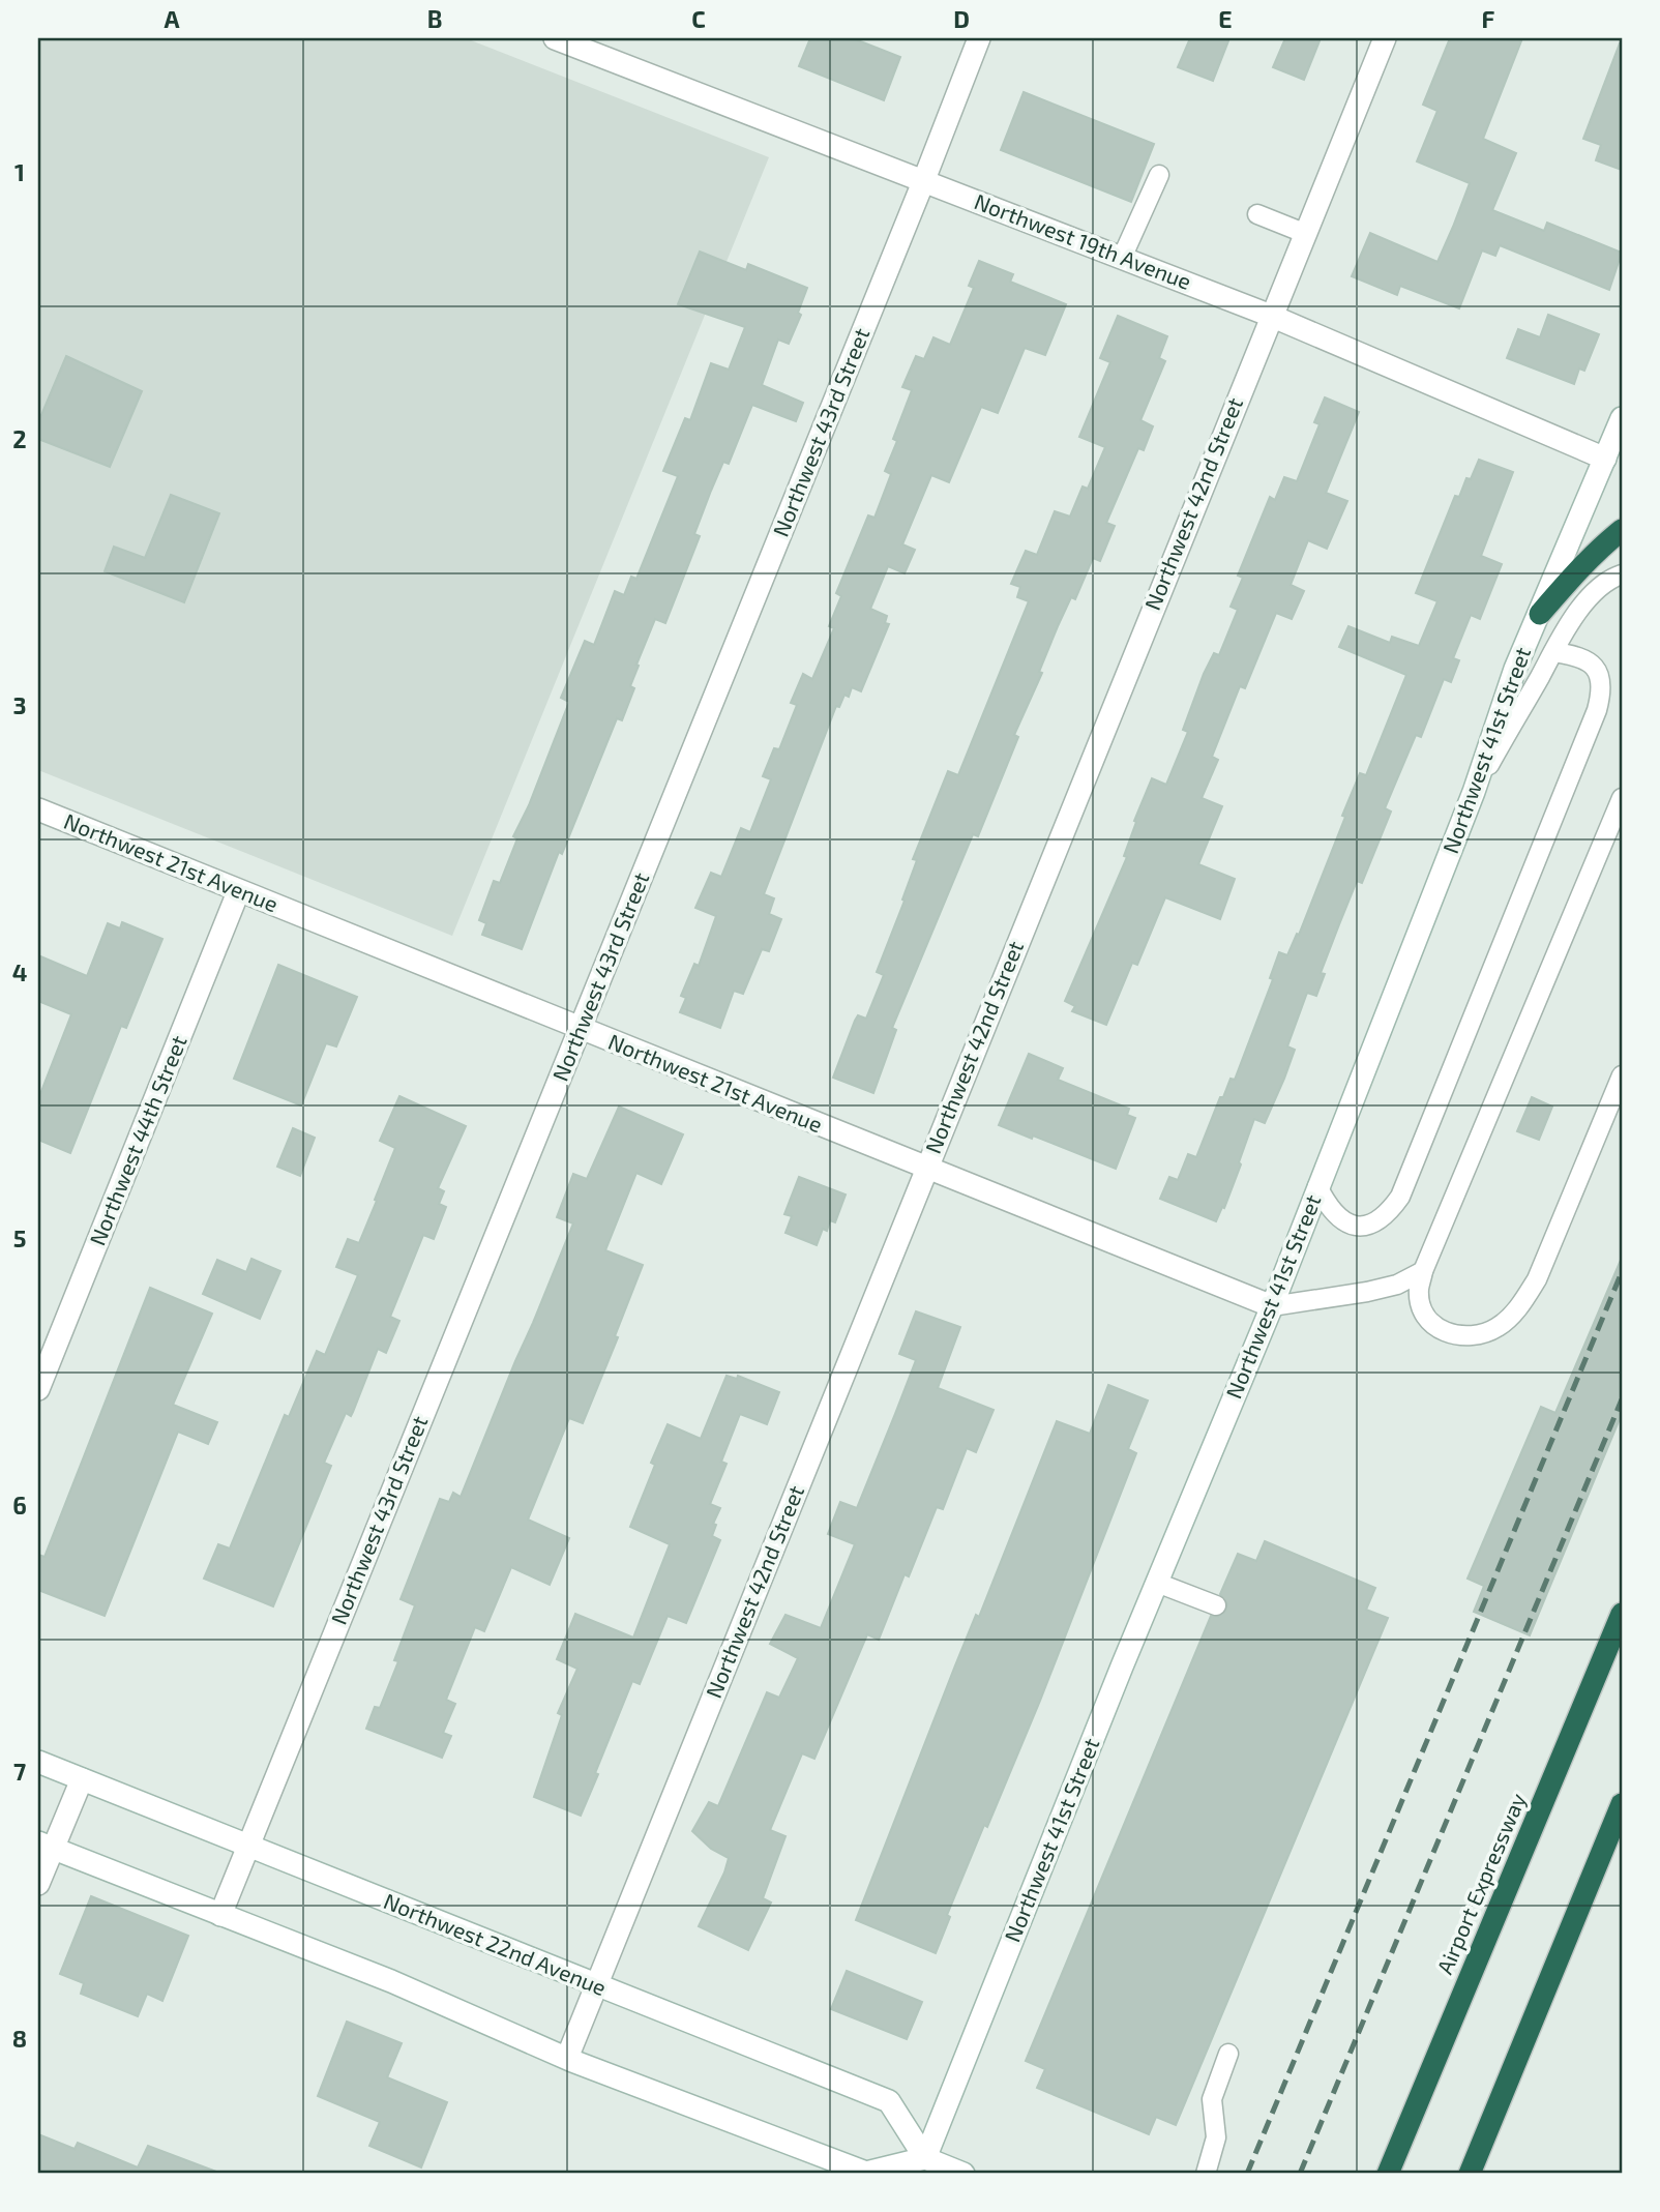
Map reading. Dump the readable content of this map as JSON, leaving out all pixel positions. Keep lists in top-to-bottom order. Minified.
{"streets":{"highway":["Airport Expressway"],"street":["Northwest 19th Avenue","Northwest 43rd Street","Northwest 42nd Street","Northwest 41st Street","Northwest 21st Avenue","Northwest 44th Street","Northwest 22nd Avenue"]},"crossings":[["Northwest 19th Avenue","Northwest 43rd Street"],["Northwest 19th Avenue","Northwest 42nd Street"],["Northwest 19th Avenue","Northwest 41st Street"],["Northwest 43rd Street","Northwest 21st Avenue"],["Northwest 43rd Street","Northwest 22nd Avenue"],["Northwest 42nd Street","Northwest 21st Avenue"],["Northwest 42nd Street","Northwest 22nd Avenue"],["Northwest 41st Street","Northwest 21st Avenue"],["Northwest 41st Street","Northwest 22nd Avenue"],["Northwest 21st Avenue","Northwest 44th Street"]],"grid":{"columns":["A","B","C","D","E","F"],"rows":["1","2","3","4","5","6","7","8"]}}
